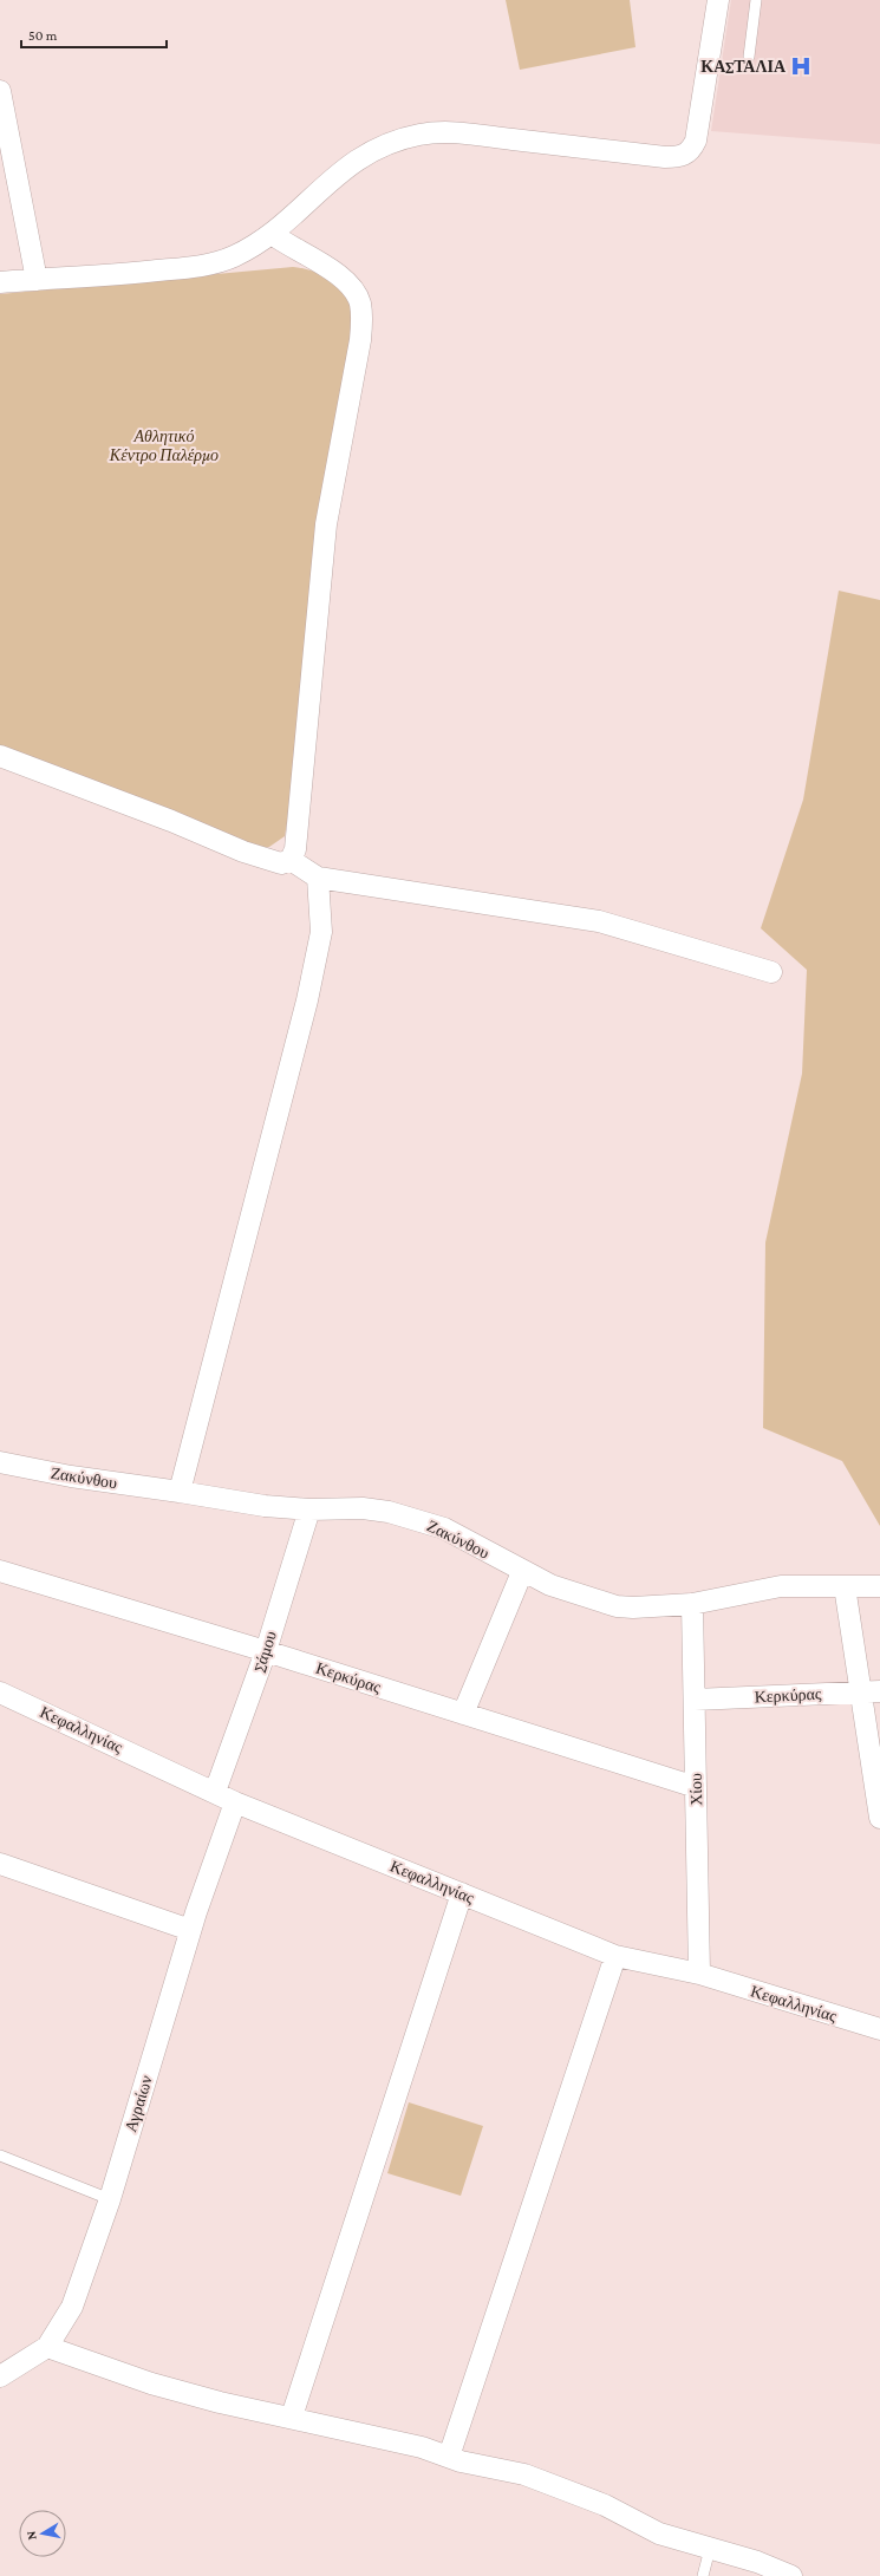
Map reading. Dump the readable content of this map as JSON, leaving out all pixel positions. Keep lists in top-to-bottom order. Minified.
{"streets":{"street":["Ζακύνθου","Σάμου","Κερκύρας","Κεφαλληνίας","Χίου","Αγραίων"]},"crossings":[["Ζακύνθου","Σάμου"],["Ζακύνθου","Χίου"],["Σάμου","Κερκύρας"],["Σάμου","Κεφαλληνίας"],["Κερκύρας","Χίου"],["Κεφαλληνίας","Χίου"],["Κεφαλληνίας","Αγραίων"]],"parks":["Αθλητικό Κέντρο Παλέρμο"],"places":{"hospital":["ΚΑΣΤΑΛΙΑ"]},"scale_bar":"50 m","north":"left"}
